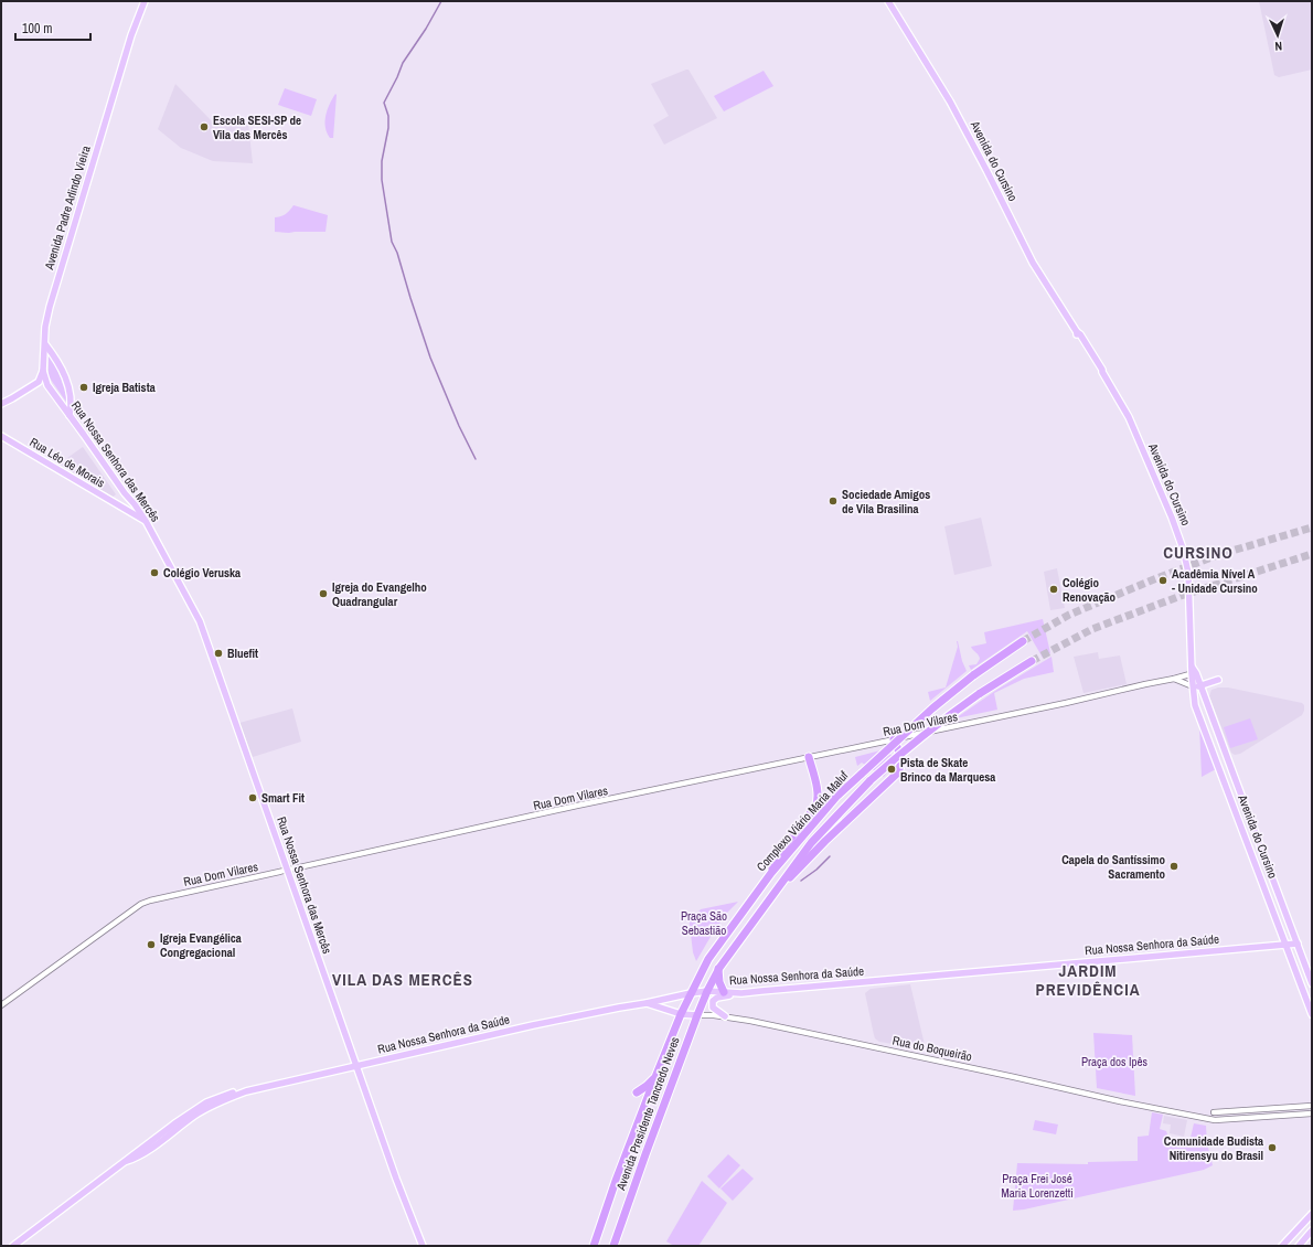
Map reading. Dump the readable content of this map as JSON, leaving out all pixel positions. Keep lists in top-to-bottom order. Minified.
{"streets":{"highway":["Complexo Viário Maria Maluf","Avenida Presidente Tancredo Neves"],"main road":["Avenida do Cursino","Avenida Padre Arlindo Vieira","Rua Nossa Senhora das Mercês","Rua Léo de Morais","Rua Nossa Senhora da Saúde","Rua do Boqueirão"],"street":["Rua Dom Vilares"]},"crossings":[["Avenida do Cursino","Rua Dom Vilares"],["Avenida do Cursino","Rua Nossa Senhora da Saúde"],["Avenida Padre Arlindo Vieira","Rua Nossa Senhora das Mercês"],["Rua Nossa Senhora das Mercês","Rua Léo de Morais"],["Rua Nossa Senhora das Mercês","Rua Dom Vilares"],["Rua Nossa Senhora das Mercês","Rua Nossa Senhora da Saúde"],["Complexo Viário Maria Maluf","Rua Nossa Senhora da Saúde"],["Complexo Viário Maria Maluf","Avenida Presidente Tancredo Neves"],["Rua Nossa Senhora da Saúde","Rua do Boqueirão"],["Rua Nossa Senhora da Saúde","Avenida Presidente Tancredo Neves"],["Rua do Boqueirão","Avenida Presidente Tancredo Neves"]],"districts":["CURSINO","JARDIM PREVIDÊNCIA","VILA DAS MERCÊS"],"parks":["Praça São Sebastião","Praça dos Ipês","Praça Frei José Maria Lorenzetti"],"places":["Escola SESI-SP de Vila das Mercês","Igreja Batista","Sociedade Amigos de Vila Brasilina","Colégio Veruska","Acadêmia Nível A - Unidade Cursino","Colégio Renovação","Igreja do Evangelho Quadrangular","Bluefit","Pista de Skate Brinco da Marquesa","Smart Fit","Capela do Santíssimo Sacramento","Igreja Evangélica Congregacional","Comunidade Budista Nitirensyu do Brasil"],"scale_bar":"100 m","north":"bottom"}
